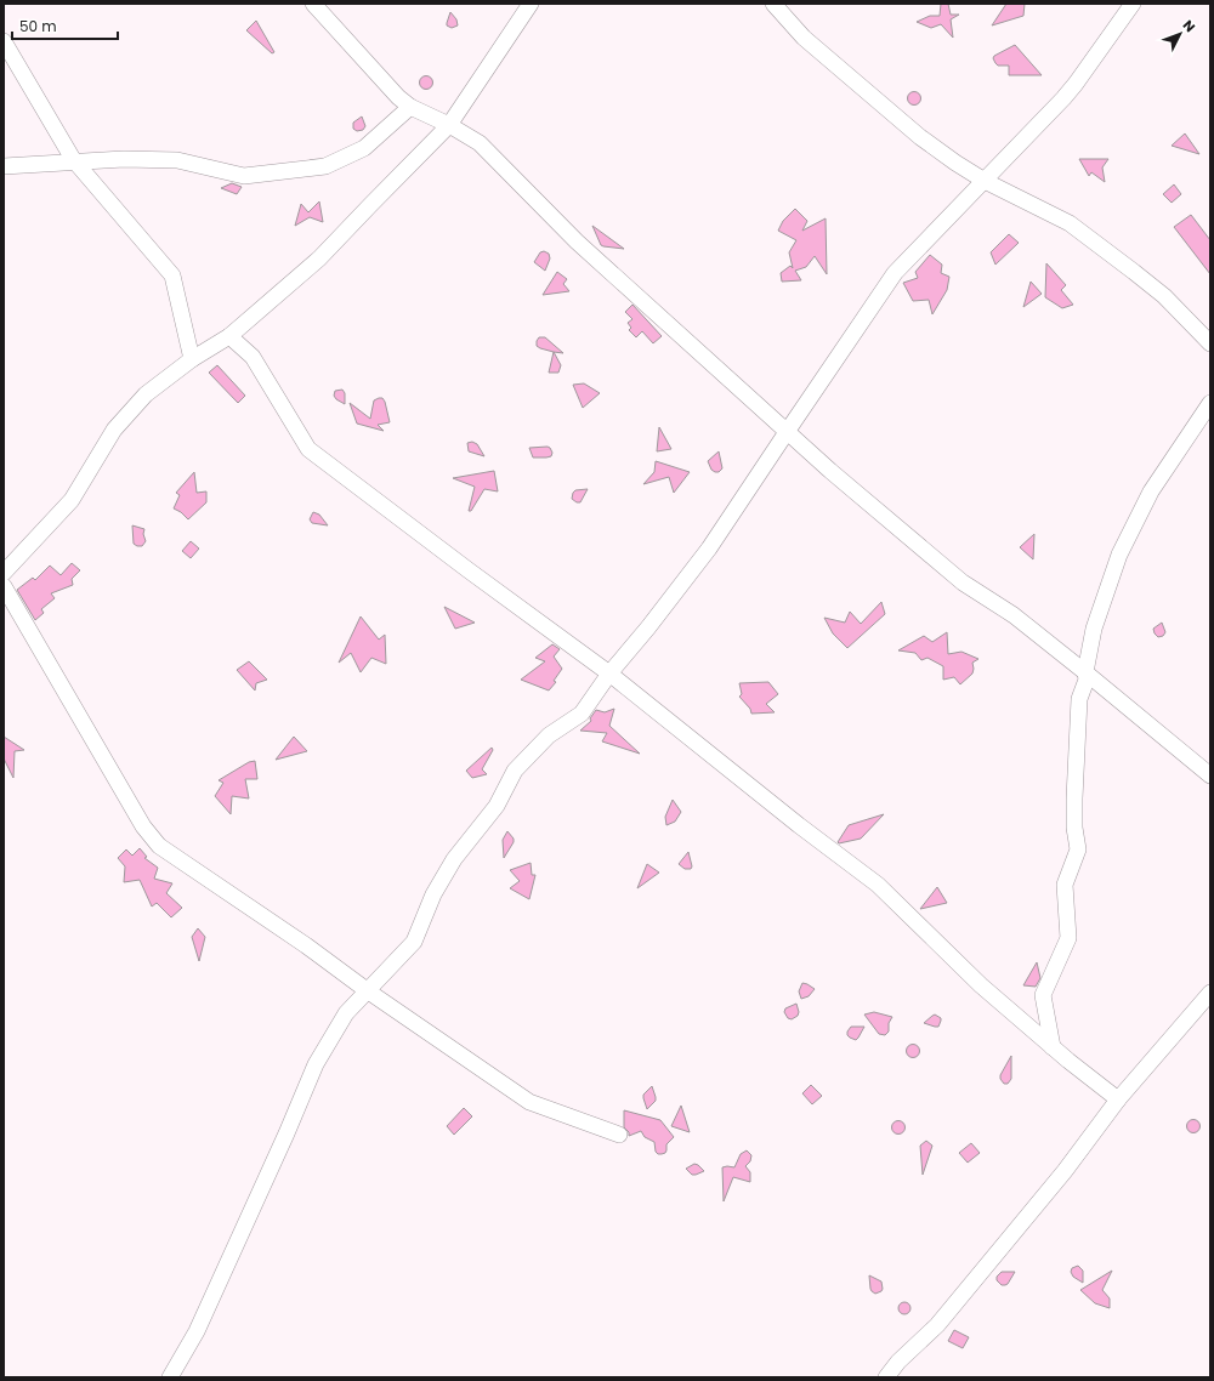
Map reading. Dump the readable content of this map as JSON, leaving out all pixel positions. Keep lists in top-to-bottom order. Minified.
{"scale_bar":"50 m","north":"top right"}
